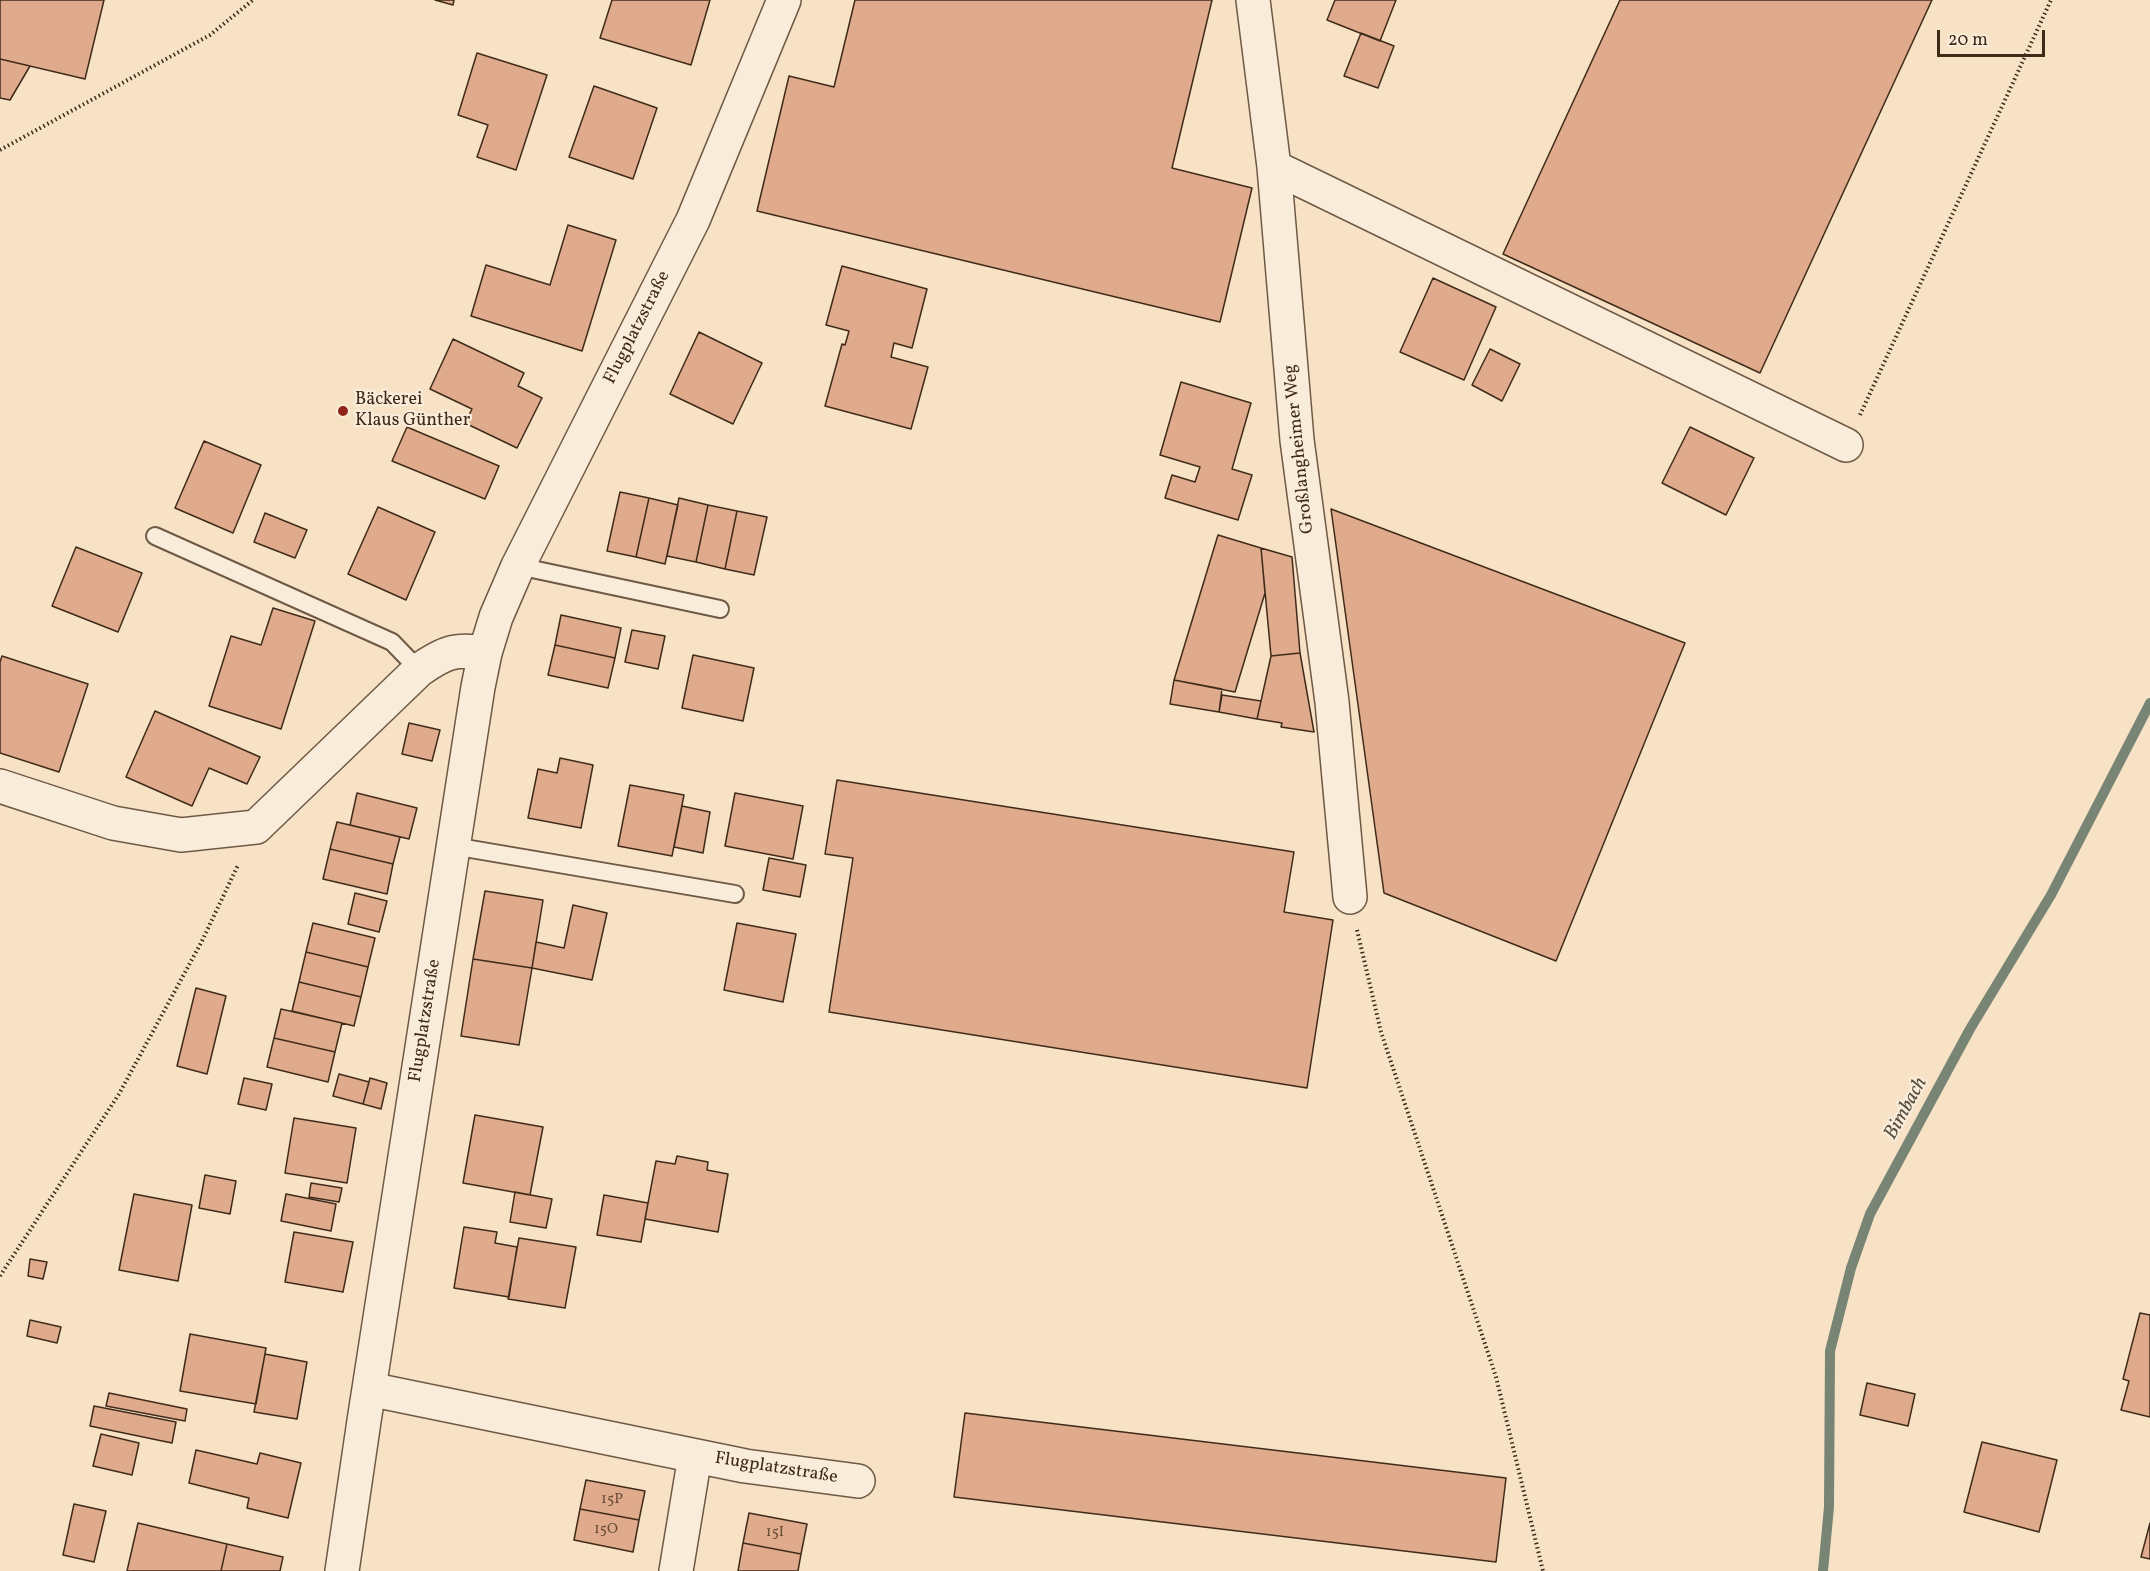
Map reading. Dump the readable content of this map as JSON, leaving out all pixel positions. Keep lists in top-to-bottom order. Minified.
{"streets":{"street":["Flugplatzstraße","Großlangheimer Weg"]},"water":["Bimbach"],"places":["Bäckerei Klaus Günther"],"house_numbers":["15P","15O","15I"],"scale_bar":"20 m"}
